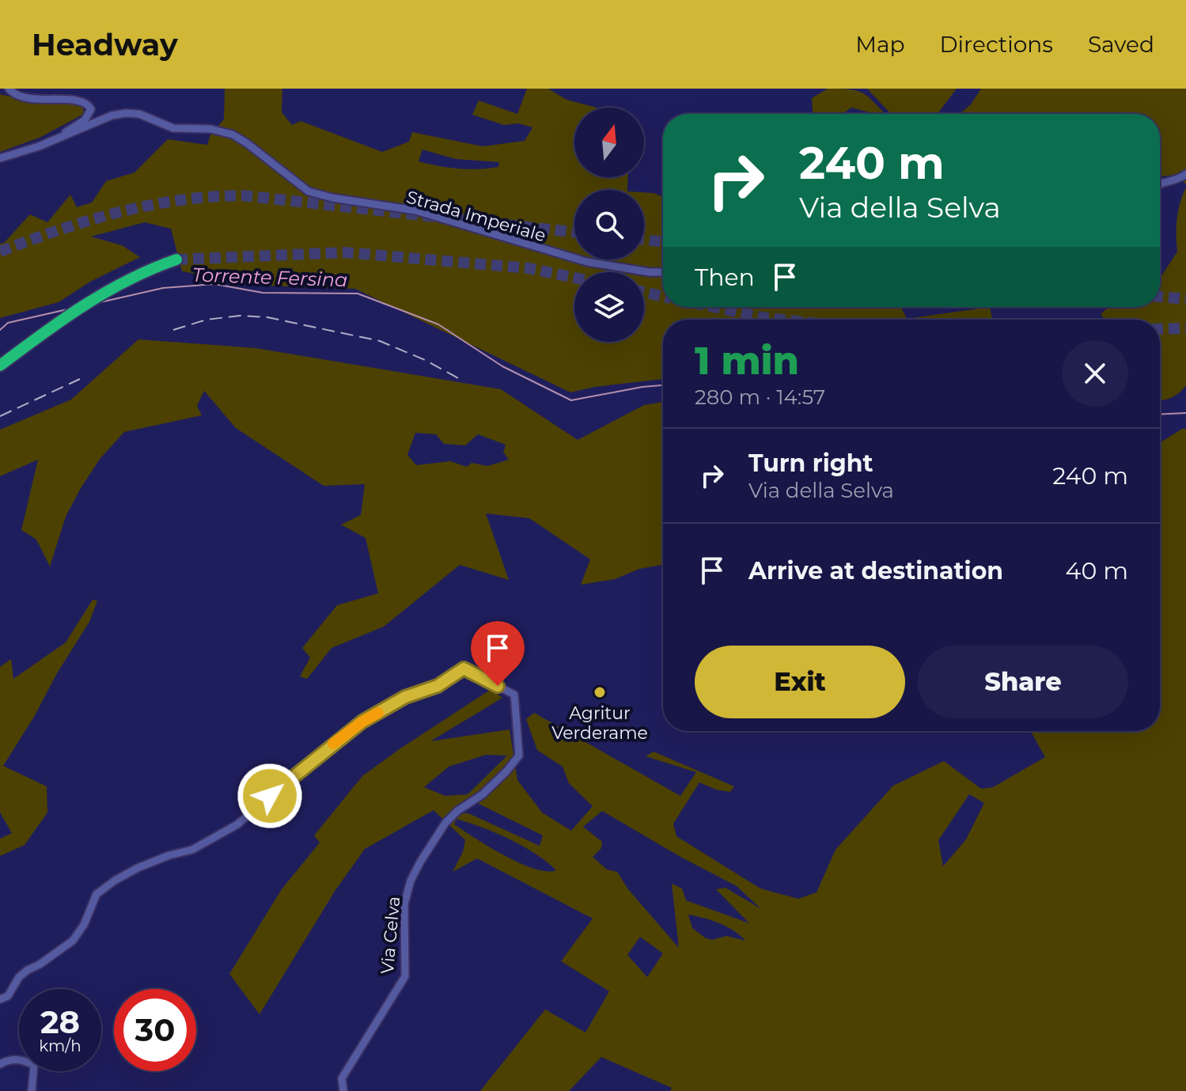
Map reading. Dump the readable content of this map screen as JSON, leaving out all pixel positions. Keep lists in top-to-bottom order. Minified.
{"streets":{"street":["Strada Imperiale","Via Celva"]},"water":["Torrente Fersina"],"places":["Agritur Verderame"],"north":"top","page":{"header":"Headway","nav":["Map","Directions","Saved"],"turn":["240 m","Via della Selva"],"then":"Then","heading":["1 min","280 m · 14:57"],"list":[{"name":"Turn right","note":"Via della Selva","value":"240 m"},{"name":"Arrive at destination","value":"40 m"}],"buttons":["Exit","Share"],"speed":"28 km/h","limit":"30"}}
